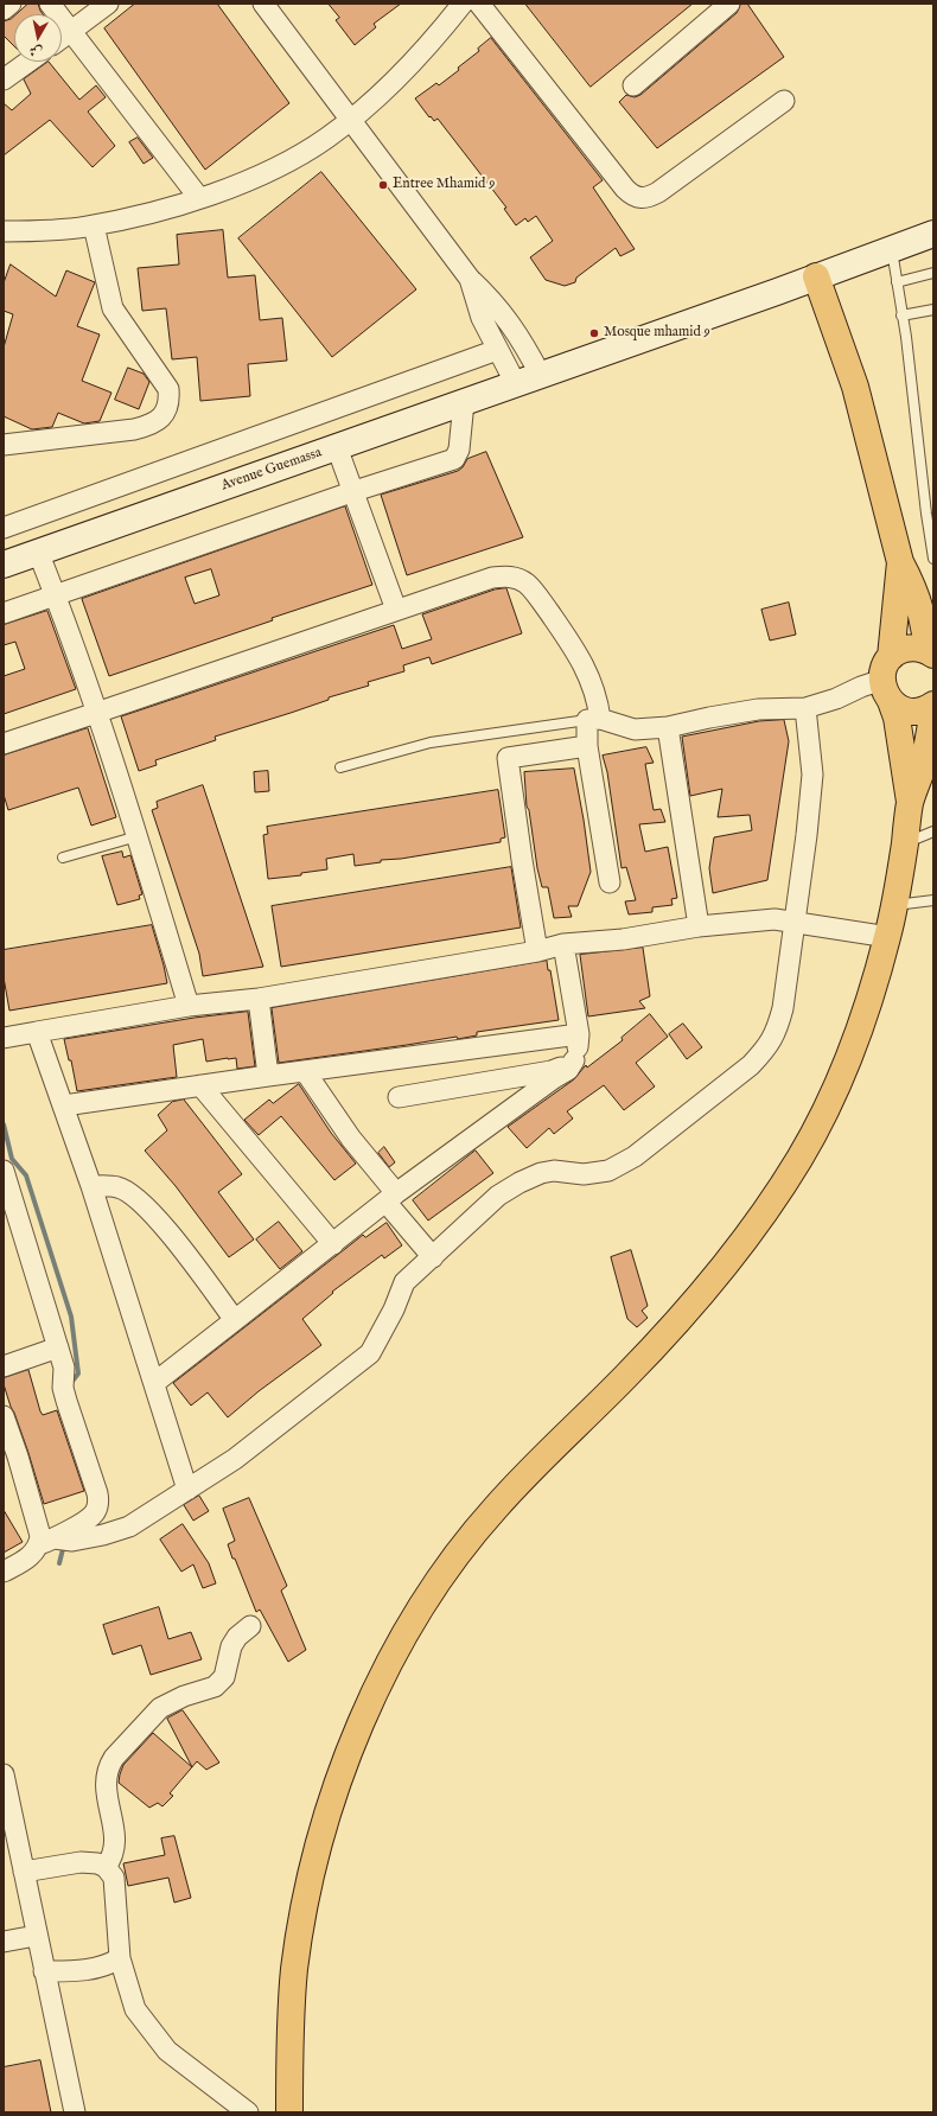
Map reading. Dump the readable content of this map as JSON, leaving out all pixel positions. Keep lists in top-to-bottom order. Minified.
{"streets":{"main road":["Avenue Guemassa"]},"places":["Entree Mhamid 9","Mosque mhamid 9"],"north":"bottom"}
